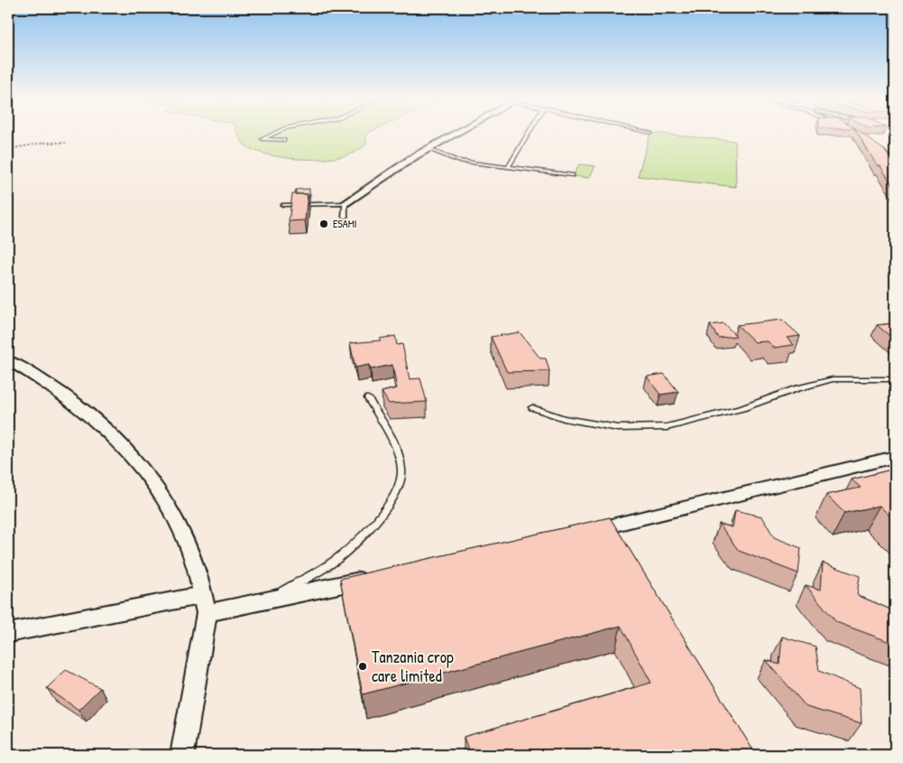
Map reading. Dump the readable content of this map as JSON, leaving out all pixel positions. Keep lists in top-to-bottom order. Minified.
{"places":["ESAMI","Tanzania crop care limited"]}
